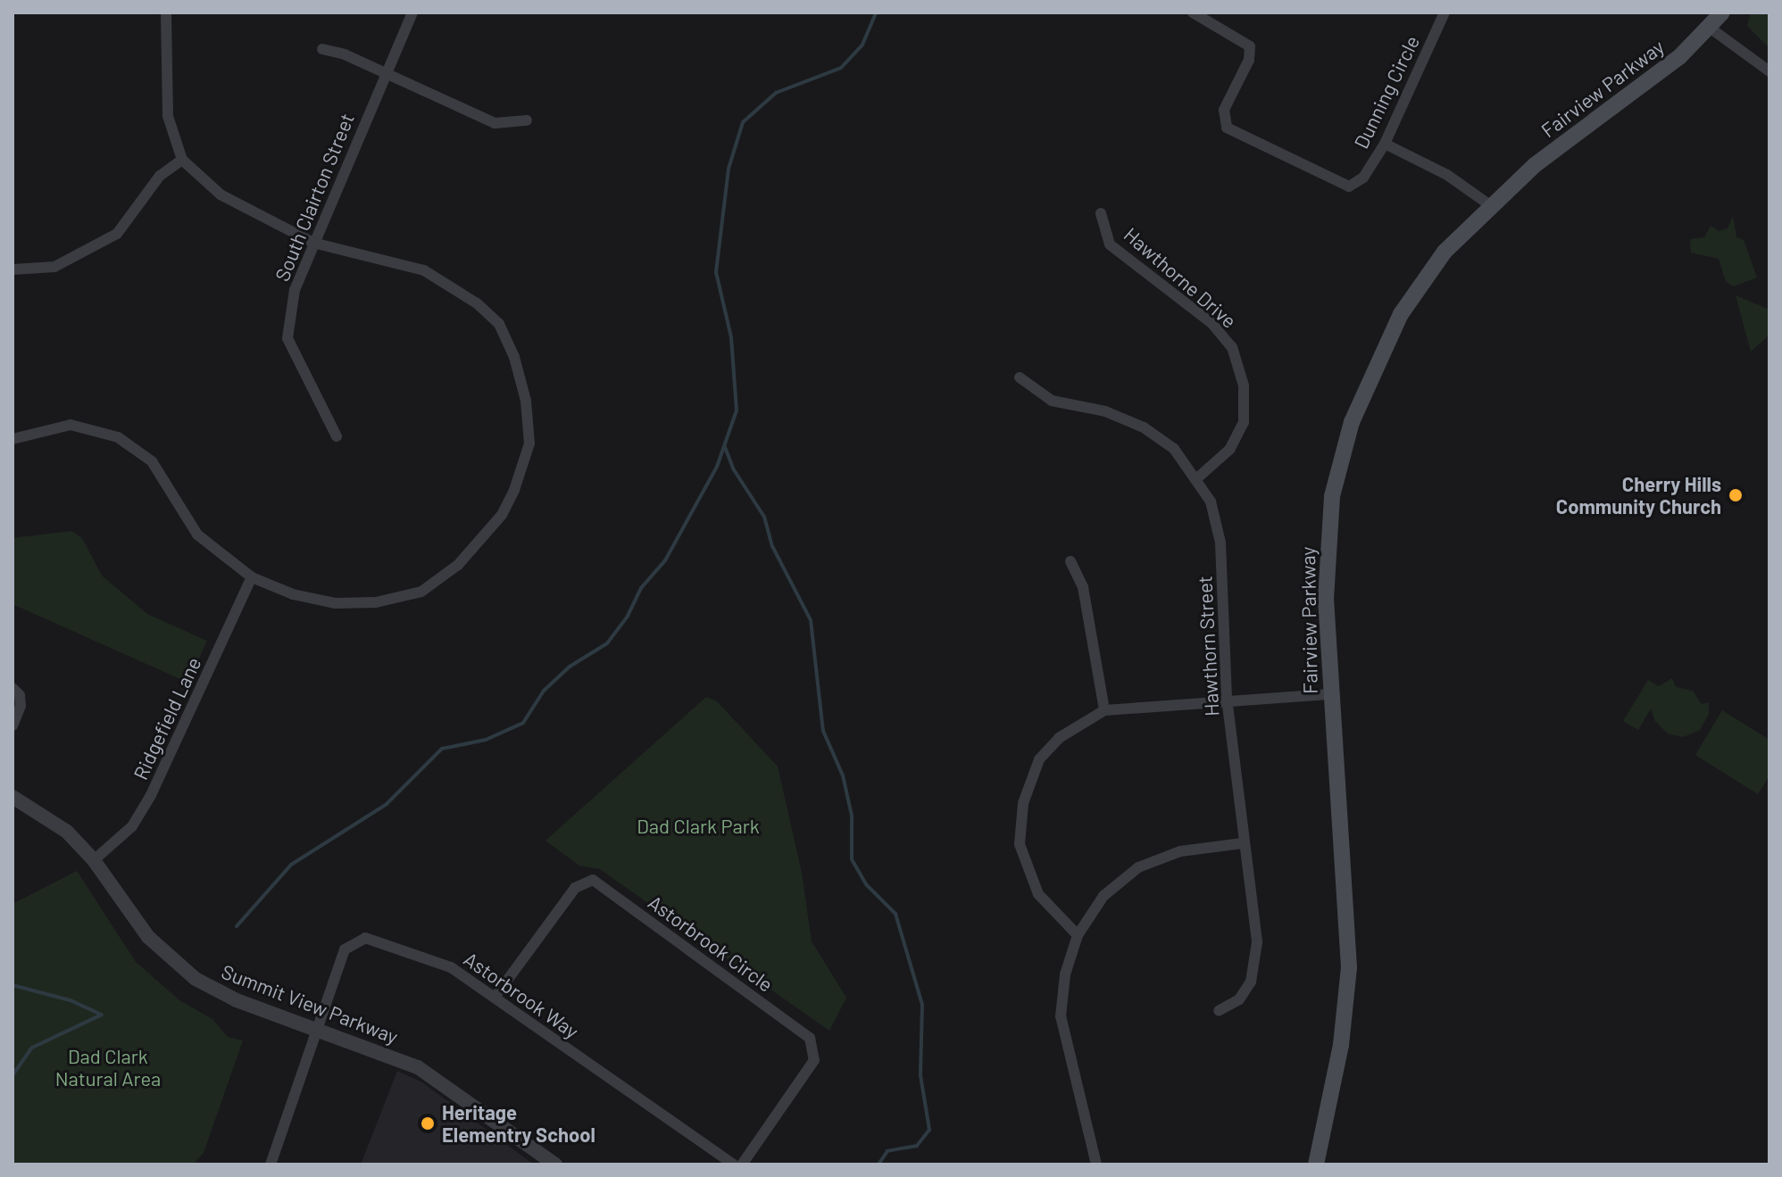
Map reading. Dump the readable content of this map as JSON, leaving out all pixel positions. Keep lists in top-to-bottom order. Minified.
{"streets":{"main road":["Fairview Parkway"],"street":["Dunning Circle","South Clairton Street","Hawthorne Drive","Hawthorn Street","Ridgefield Lane","Astorbrook Circle","Astorbrook Way","Summit View Parkway"]},"crossings":[["Hawthorne Drive","Hawthorn Street"],["Ridgefield Lane","Summit View Parkway"],["Astorbrook Circle","Astorbrook Way"],["Astorbrook Way","Summit View Parkway"]],"parks":["Dad Clark Park","Dad Clark Natural Area"],"places":["Cherry Hills Community Church","Heritage Elementry School"]}
